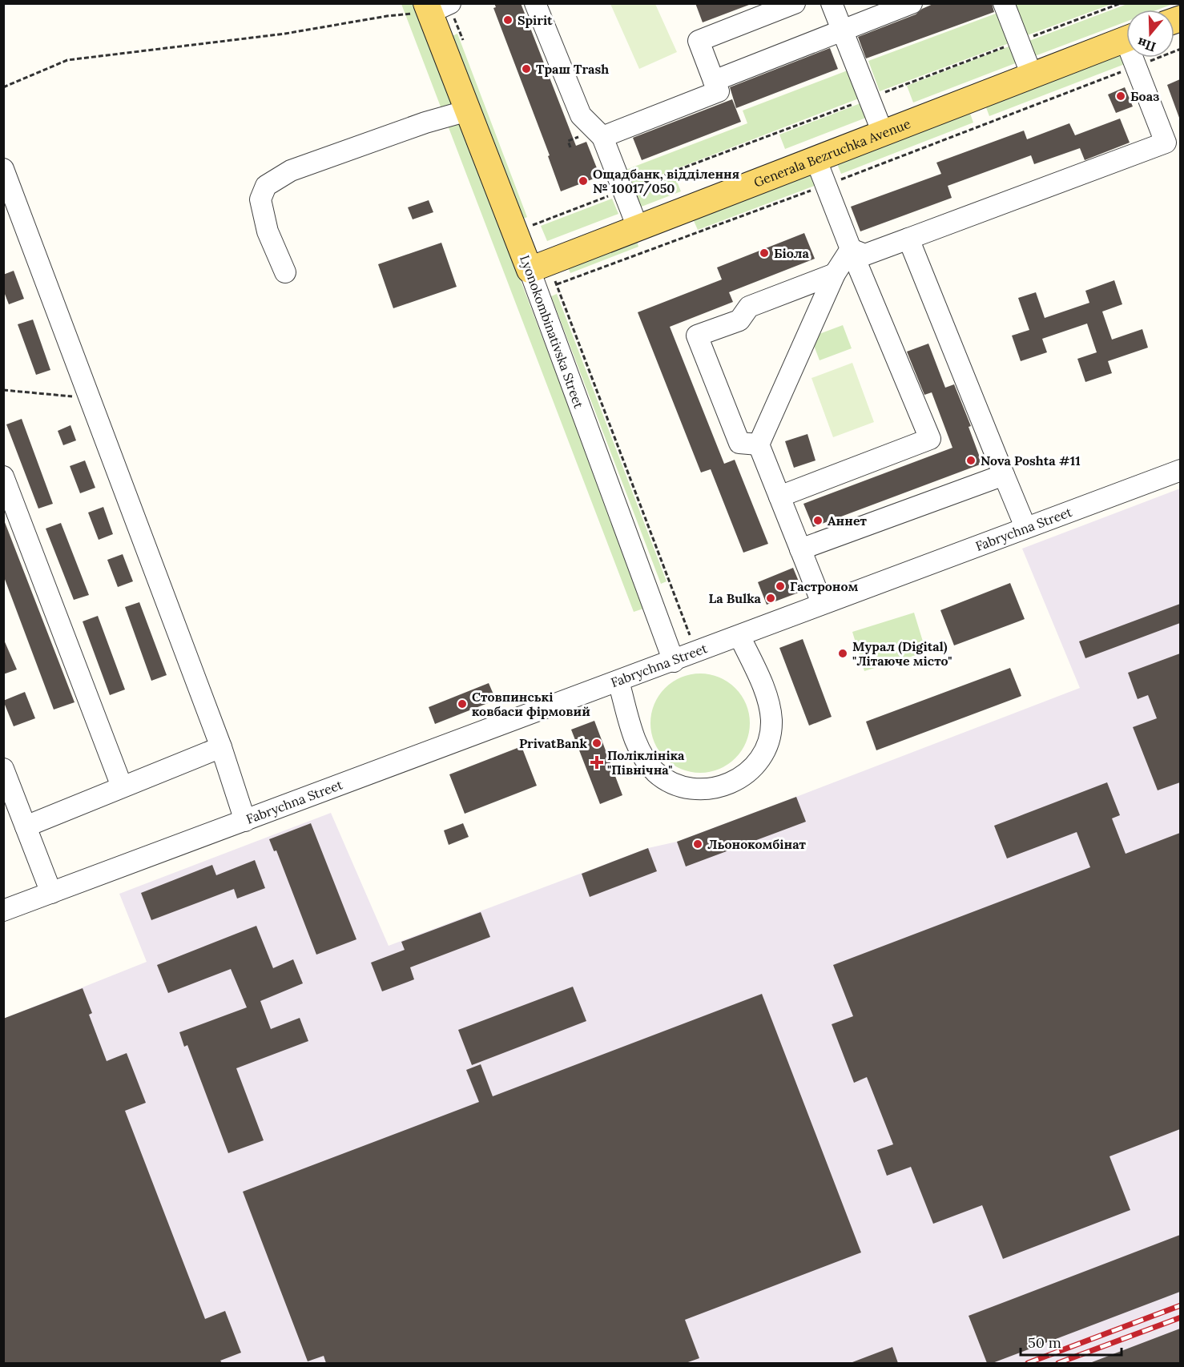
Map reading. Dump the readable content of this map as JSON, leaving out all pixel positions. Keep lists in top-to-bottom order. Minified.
{"streets":{"main road":["Generala Bezruchka Avenue","Lyonokombinativska Street"],"street":["Fabrychna Street"]},"crossings":[["Generala Bezruchka Avenue","Lyonokombinativska Street"],["Lyonokombinativska Street","Fabrychna Street"]],"places":{"other":["Spirit","Траш Trash","Боаз","Ощадбанк, відділення № 10017/050","Біола","Nova Poshta #11","Аннет","Гастроном","La Bulka","Мурал (Digital) \"Літаюче місто\"","Стовпинські ковбаси фірмовий","PrivatBank","Льонокомбінат"],"health":["Поліклініка \"Північна\""]},"scale_bar":"50 m","north":"bottom"}
